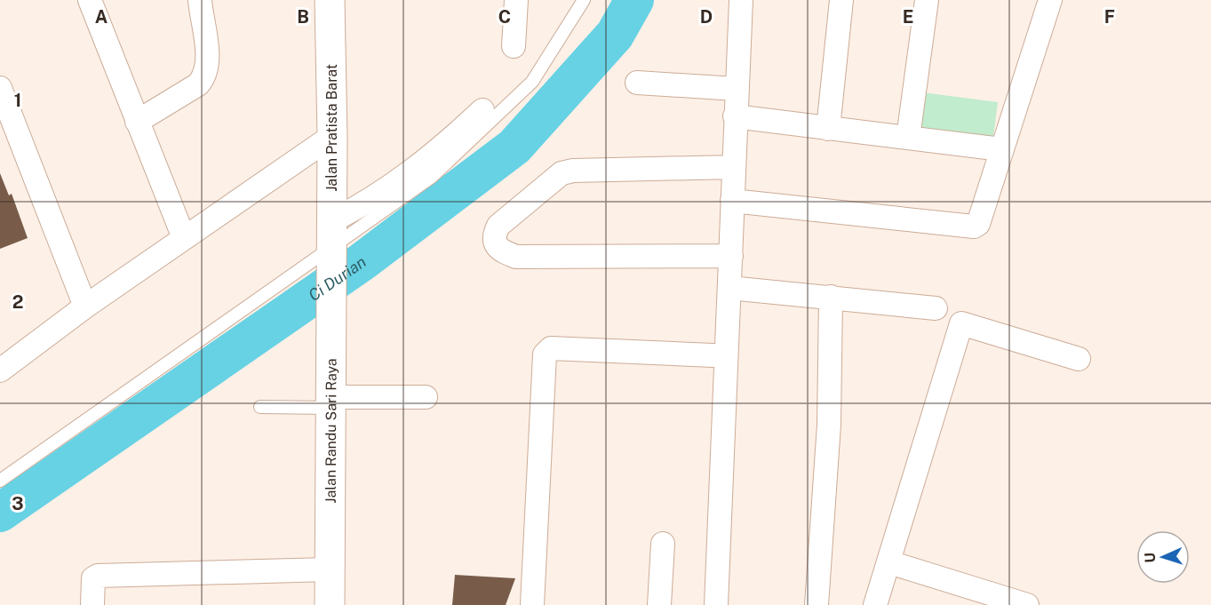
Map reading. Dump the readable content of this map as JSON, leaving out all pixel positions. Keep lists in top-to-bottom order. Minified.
{"streets":{"street":["Jalan Pratista Barat","Jalan Randu Sari Raya"]},"crossings":[["Jalan Pratista Barat","Jalan Randu Sari Raya"]],"water":["Ci Durian"],"north":"left","grid":{"columns":["A","B","C","D","E","F"],"rows":["1","2","3"]}}
